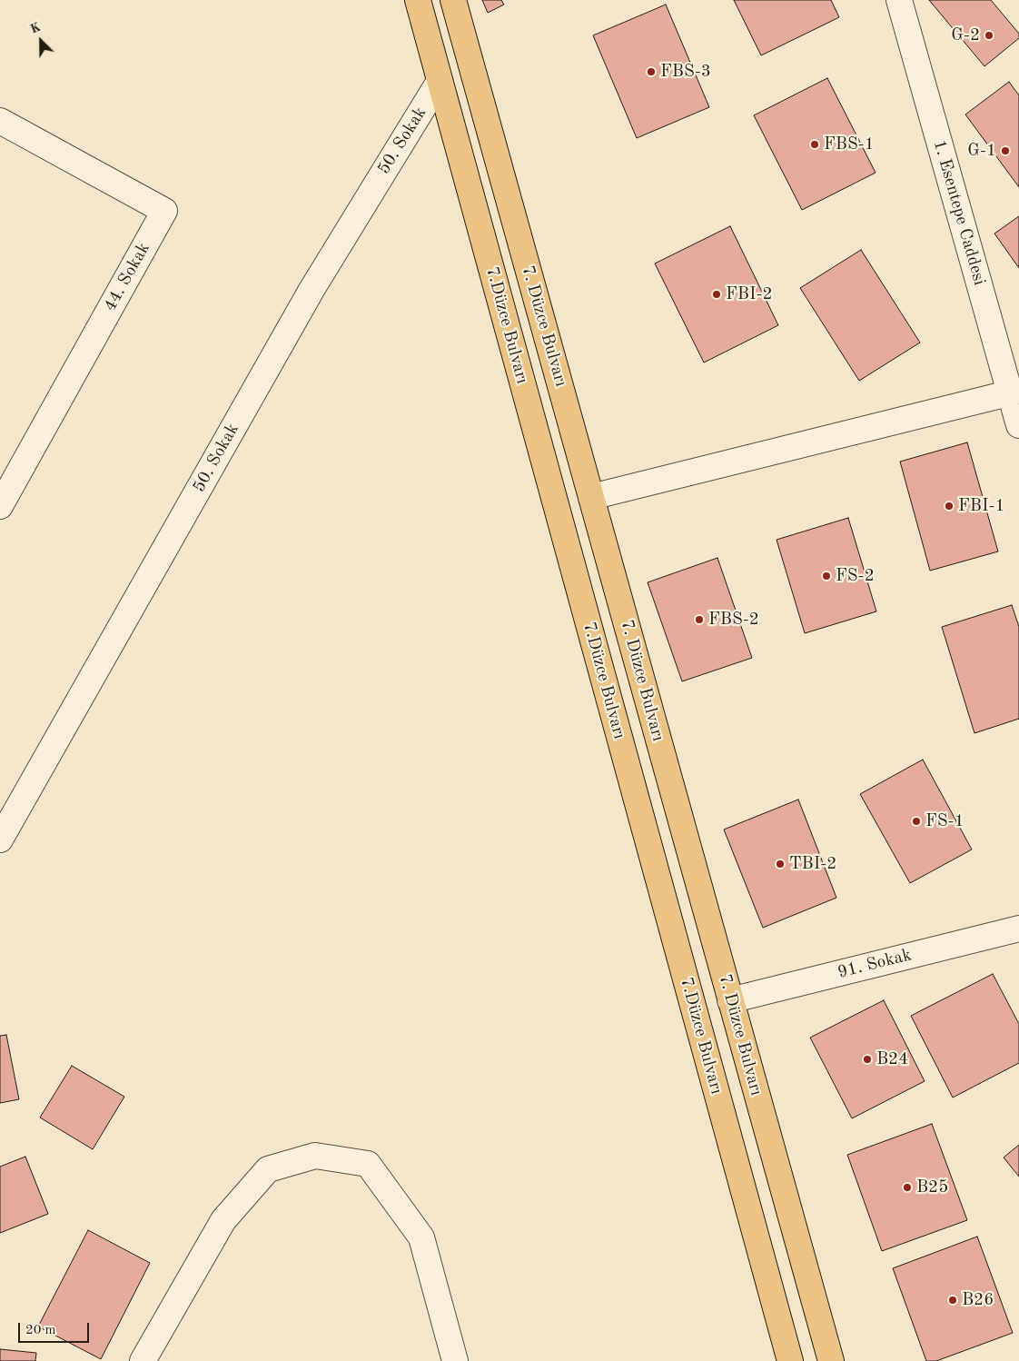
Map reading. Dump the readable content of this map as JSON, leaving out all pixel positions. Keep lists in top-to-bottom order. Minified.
{"streets":{"main road":["7.Düzce Bulvarı","7. Düzce Bulvarı"],"street":["50. Sokak","1. Esentepe Caddesi","44. Sokak","91. Sokak"]},"crossings":[["50. Sokak","7.Düzce Bulvarı"],["7. Düzce Bulvarı","91. Sokak"]],"places":["G-2","FBS-3","FBS-1","G-1","FBI-2","FBI-1","FS-2","FBS-2","FS-1","TBI-2","B24","B25","B26"],"scale_bar":"20 m","north":"top left"}
